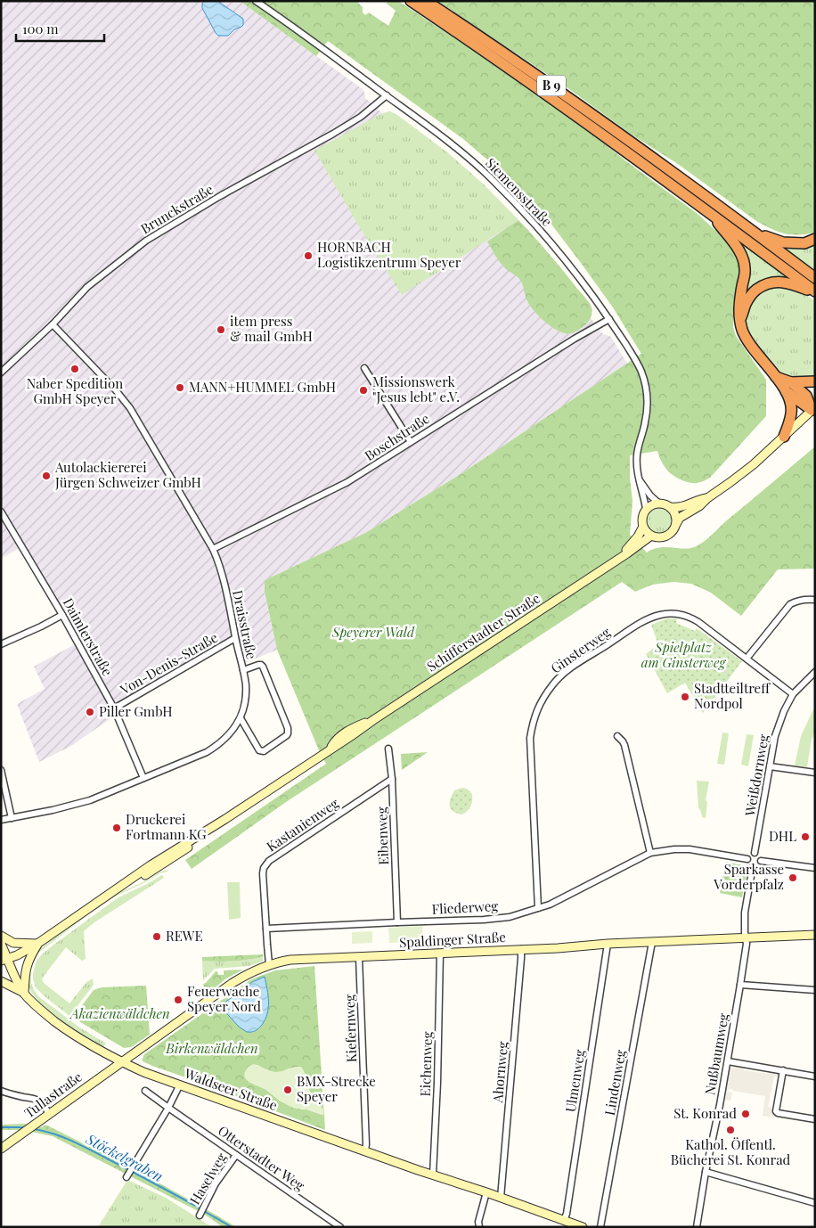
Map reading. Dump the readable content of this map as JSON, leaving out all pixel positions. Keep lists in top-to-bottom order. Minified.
{"streets":{"highway":["B 9"],"main road":["Schifferstadter Straße","Spaldinger Straße","Waldseer Straße","Tullastraße"],"street":["Siemensstraße","Brunckstraße","Boschstraße","Draisstraße","Daimlerstraße","Ginsterweg","Von-Denis-Straße","Weißdornweg","Kastanienweg","Eibenweg","Fliederweg","Kiefernweg","Nußbaumweg","Eichenweg","Ahornweg","Ulmenweg","Lindenweg","Otterstadter Weg","Haselweg"]},"crossings":[["Siemensstraße","Brunckstraße"],["Siemensstraße","Boschstraße"],["Siemensstraße","Schifferstadter Straße"],["Brunckstraße","Draisstraße"],["Boschstraße","Draisstraße"],["Draisstraße","Daimlerstraße"],["Draisstraße","Von-Denis-Straße"],["Schifferstadter Straße","Waldseer Straße"],["Daimlerstraße","Von-Denis-Straße"],["Ginsterweg","Weißdornweg"],["Ginsterweg","Fliederweg"],["Weißdornweg","Fliederweg"],["Kastanienweg","Eibenweg"],["Kastanienweg","Fliederweg"],["Kastanienweg","Spaldinger Straße"],["Eibenweg","Fliederweg"],["Spaldinger Straße","Kiefernweg"],["Spaldinger Straße","Nußbaumweg"],["Spaldinger Straße","Eichenweg"],["Spaldinger Straße","Ahornweg"],["Spaldinger Straße","Ulmenweg"],["Spaldinger Straße","Lindenweg"],["Spaldinger Straße","Waldseer Straße"],["Spaldinger Straße","Tullastraße"],["Kiefernweg","Waldseer Straße"],["Eichenweg","Waldseer Straße"],["Ahornweg","Waldseer Straße"],["Ulmenweg","Waldseer Straße"],["Waldseer Straße","Tullastraße"],["Otterstadter Weg","Haselweg"]],"water":["Stöckelgraben"],"parks":["Speyerer Wald","Spielplatz am Ginsterweg","Akazienwäldchen","Birkenwäldchen"],"places":["HORNBACH Logistikzentrum Speyer","item press & mail GmbH","Naber Spedition GmbH Speyer","MANN+HUMMEL GmbH","Missionswerk \"Jesus lebt\" e.V.","Autolackiererei Jürgen Schweizer GmbH","Stadtteiltreff Nordpol","Piller GmbH","Druckerei Fortmann KG","DHL","Sparkasse Vorderpfalz","REWE","Feuerwache Speyer Nord","BMX-Strecke Speyer","St. Konrad","Kathol. Öffentl. Bücherei St. Konrad"],"scale_bar":"100 m"}
